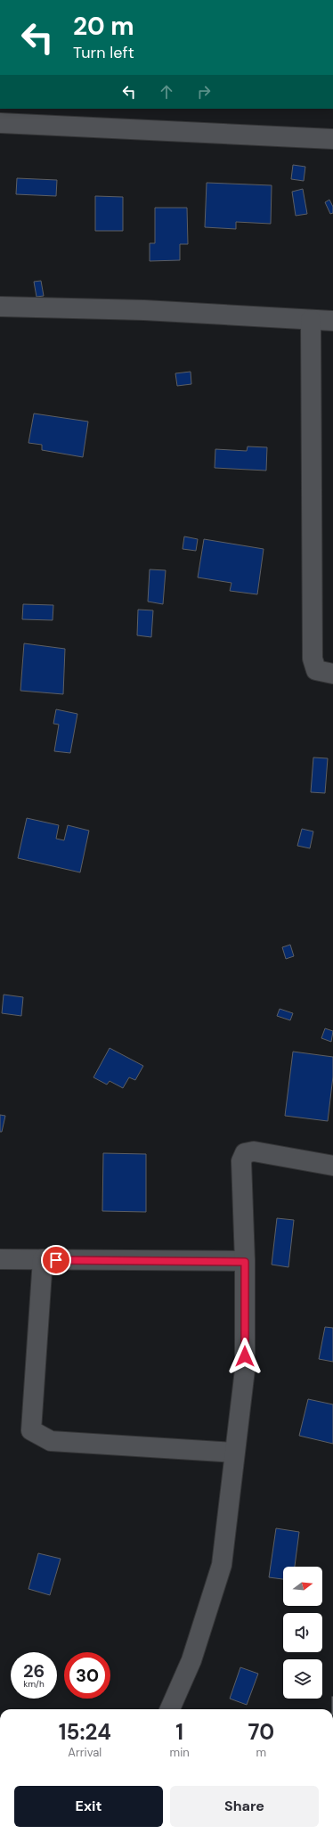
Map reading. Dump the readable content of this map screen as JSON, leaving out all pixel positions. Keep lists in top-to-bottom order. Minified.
{"north":"right","page":{"turn":["20 m","Turn left"],"speed":"26 km/h","limit":"30","eta":["15:24","Arrival","1","min","70","m"],"buttons":["Exit","Share"]}}
